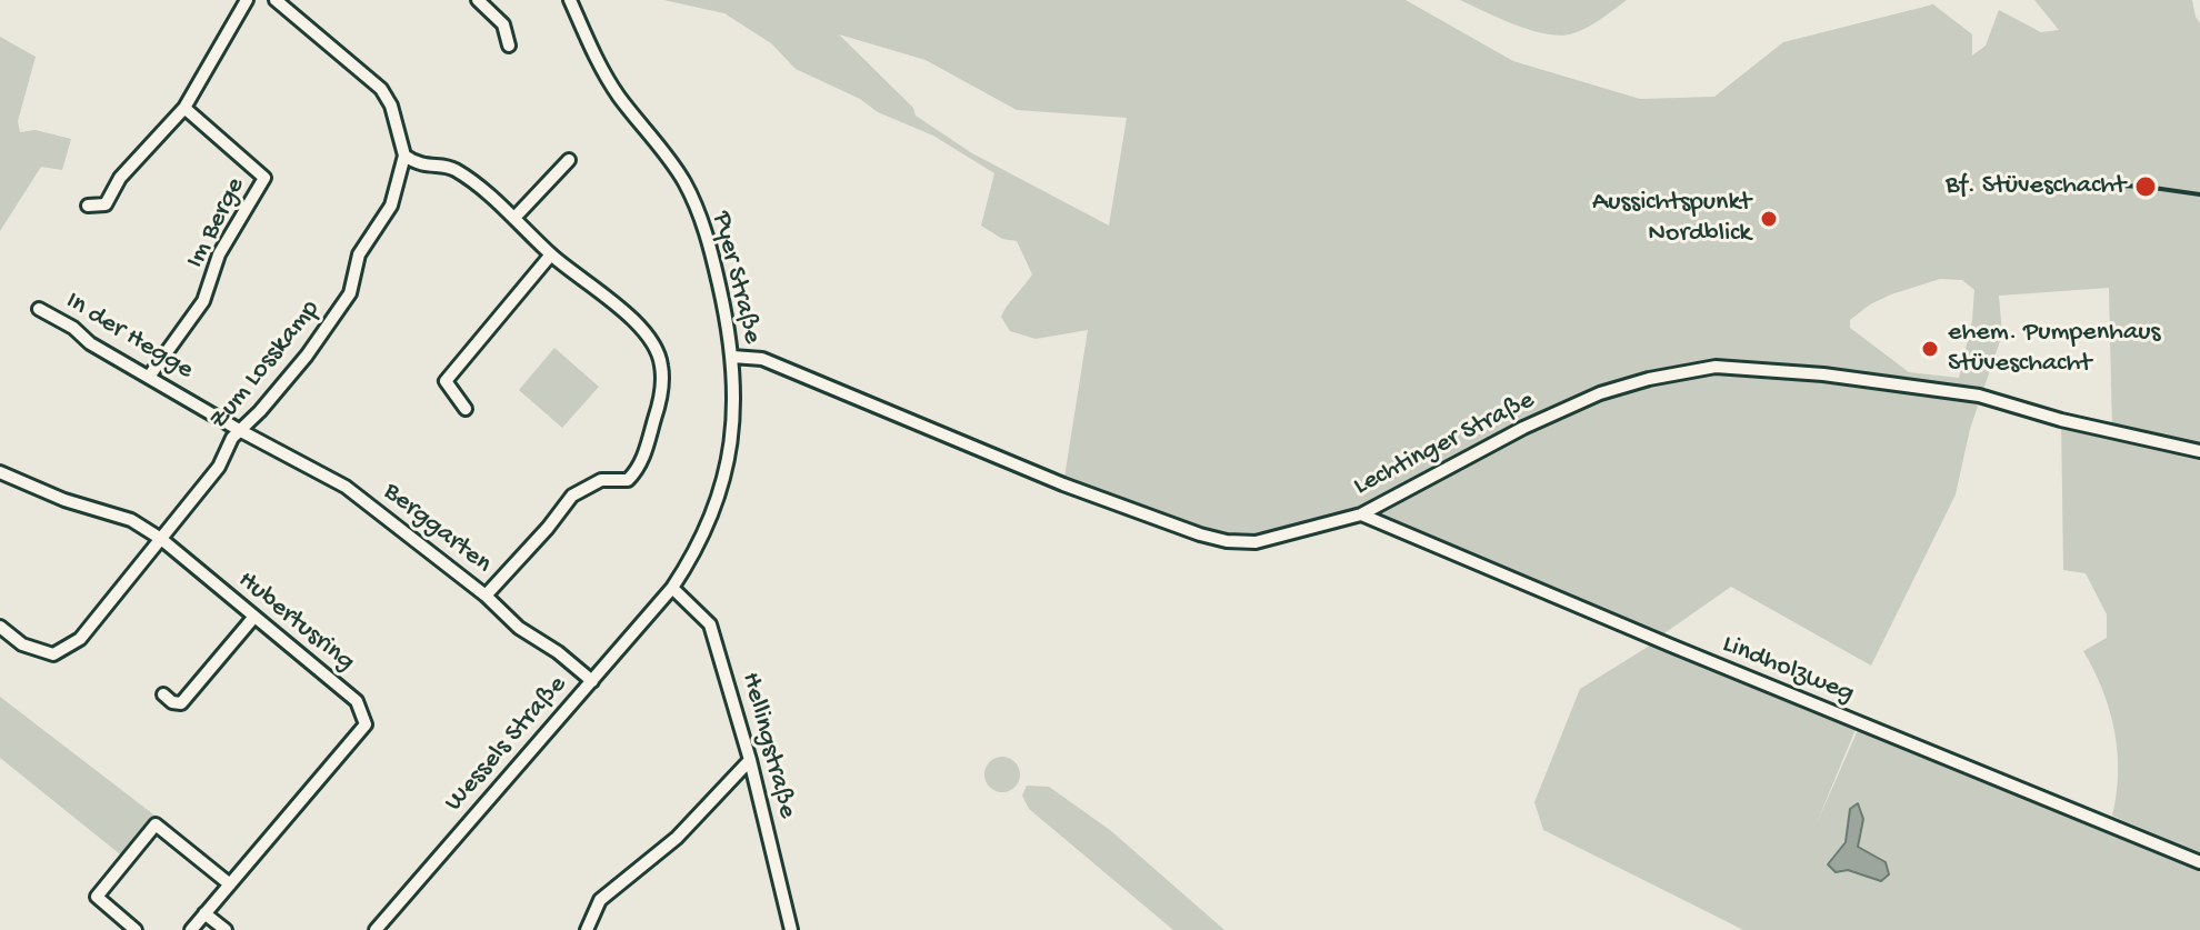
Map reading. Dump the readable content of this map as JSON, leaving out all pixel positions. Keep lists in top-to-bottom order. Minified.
{"streets":{"street":["Im Berge","Pyer Straße","In der Hegge","Zum Losskamp","Lechtinger Straße","Berggarten","Hubertusring","Lindholzweg","Wessels Straße","Hellingstraße"]},"crossings":[["Im Berge","In der Hegge"],["Pyer Straße","Lechtinger Straße"],["Pyer Straße","Wessels Straße"],["Pyer Straße","Hellingstraße"],["In der Hegge","Zum Losskamp"],["In der Hegge","Berggarten"],["Zum Losskamp","Berggarten"],["Zum Losskamp","Hubertusring"],["Lechtinger Straße","Lindholzweg"],["Berggarten","Wessels Straße"],["Wessels Straße","Hellingstraße"]],"places":["Bf. Stüveschacht","Aussichtspunkt Nordblick","ehem. Pumpenhaus Stüveschacht"]}
